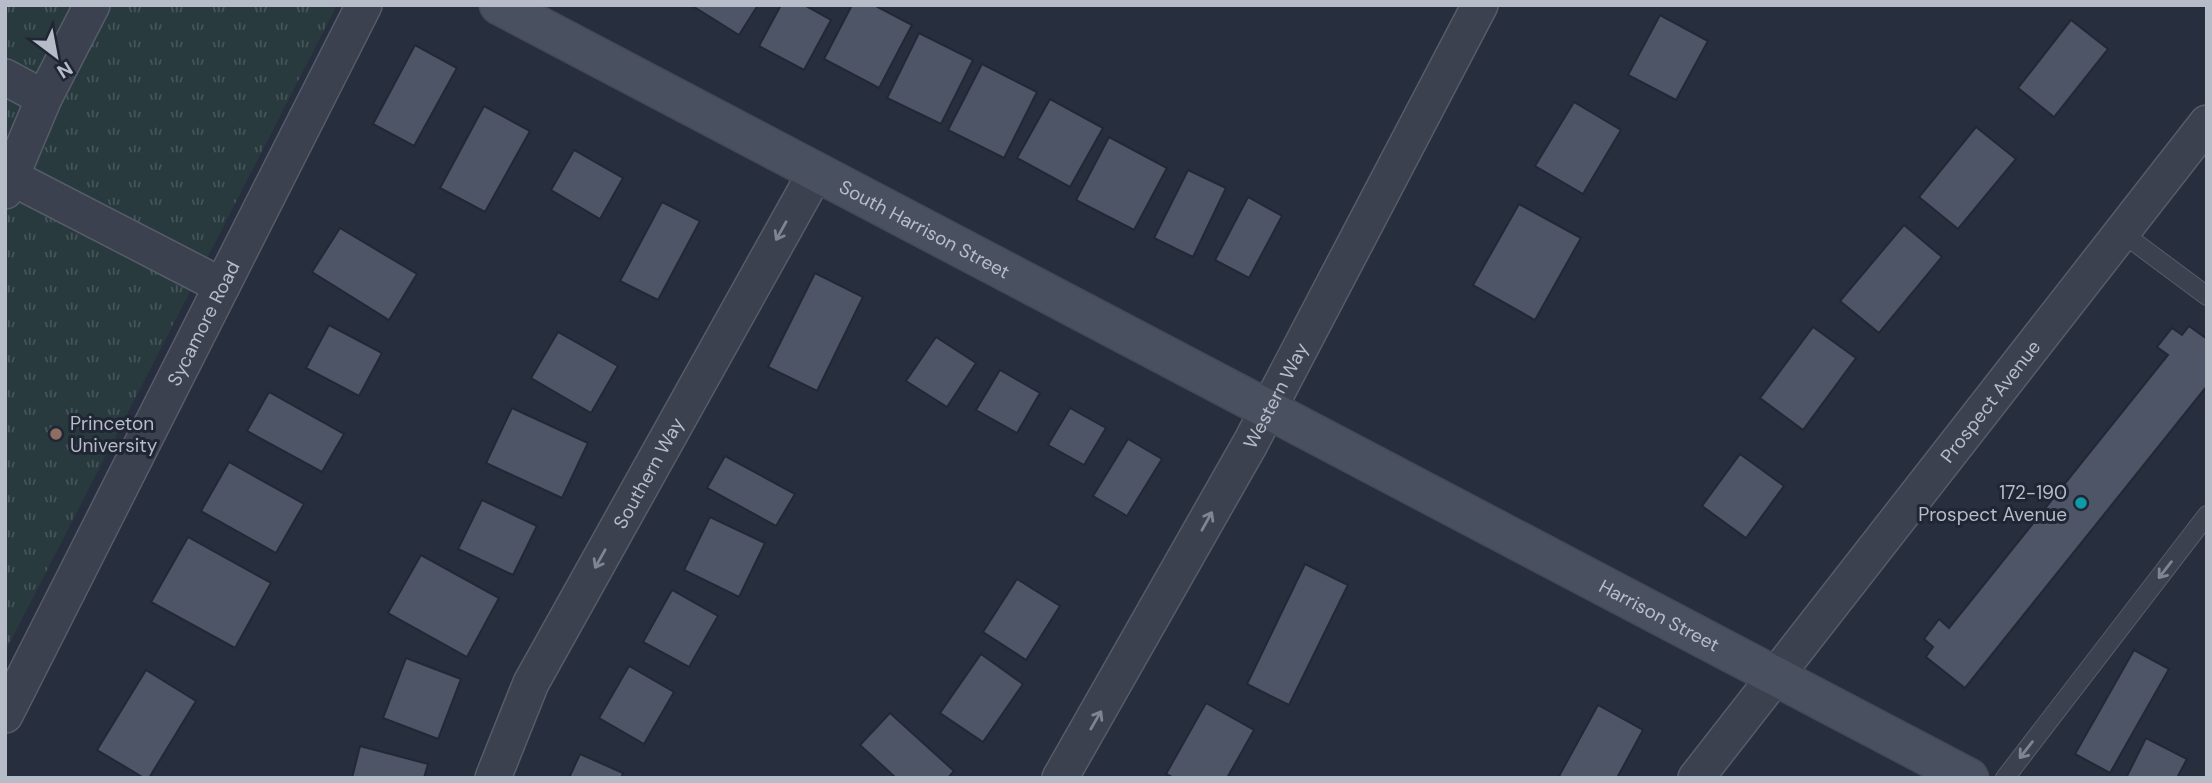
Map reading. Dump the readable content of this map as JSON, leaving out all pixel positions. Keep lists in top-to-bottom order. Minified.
{"streets":{"street":["South Harrison Street","Sycamore Road","Western Way","Prospect Avenue","Southern Way","Harrison Street"]},"crossings":[["South Harrison Street","Western Way"],["South Harrison Street","Southern Way"],["South Harrison Street","Harrison Street"],["Prospect Avenue","Harrison Street"]],"one_way":["Western Way","Southern Way"],"places":["Princeton University","172-190 Prospect Avenue"],"north":"bottom right"}
